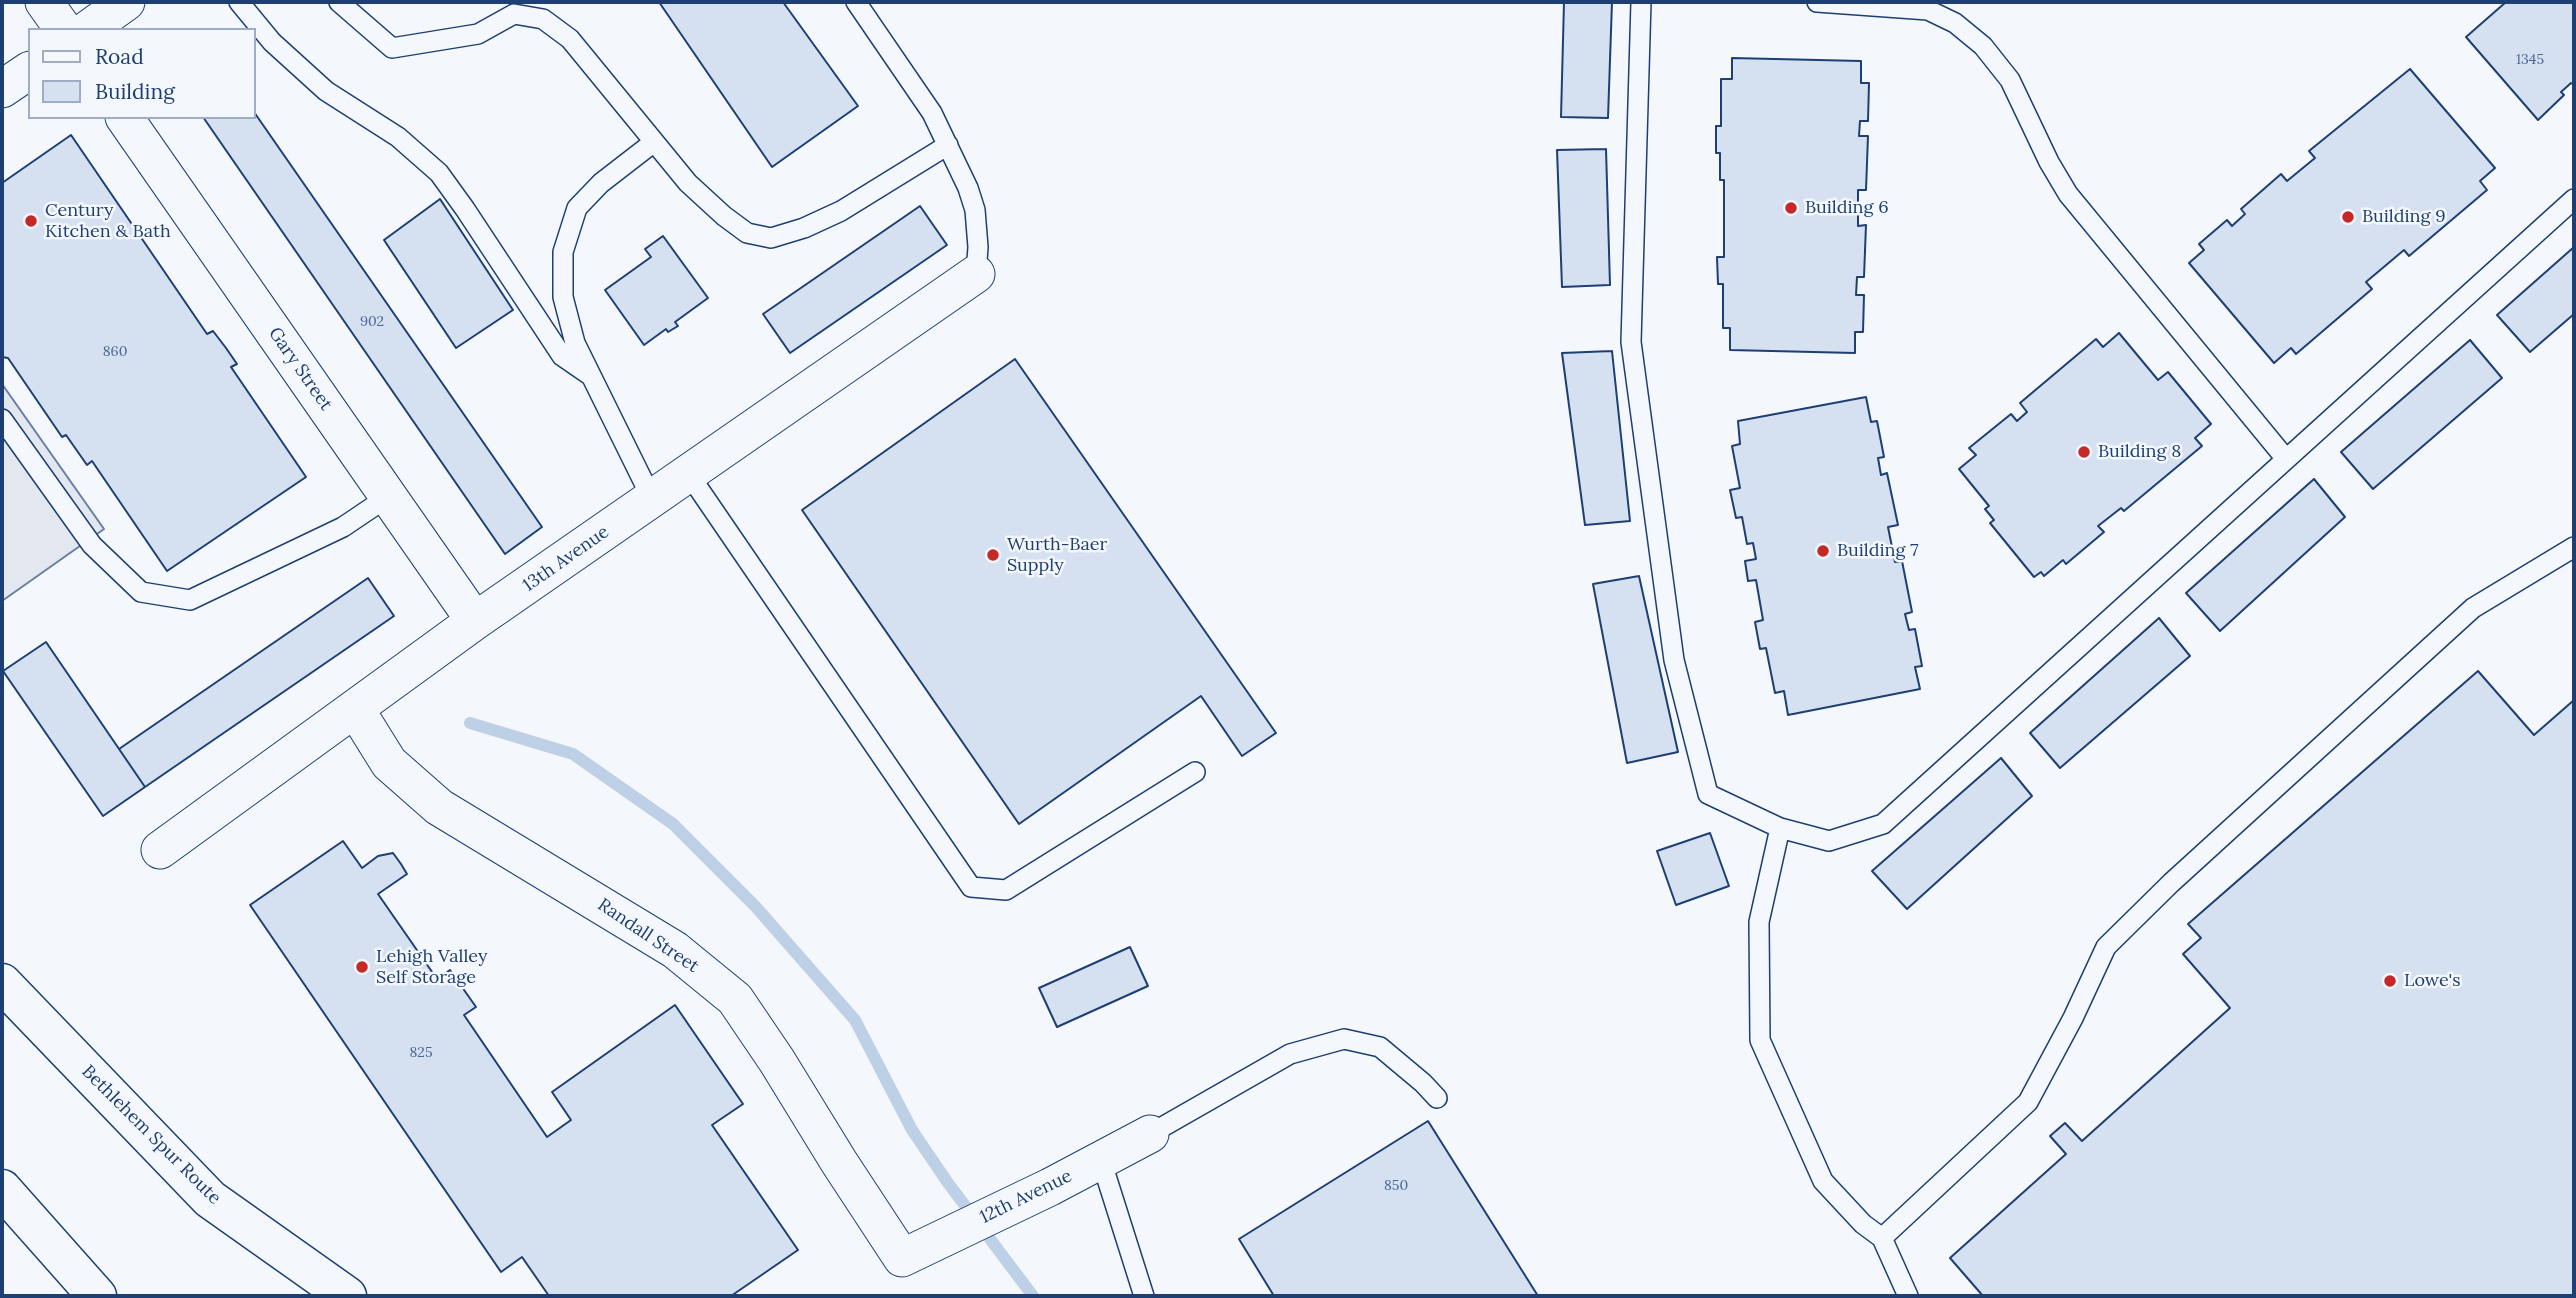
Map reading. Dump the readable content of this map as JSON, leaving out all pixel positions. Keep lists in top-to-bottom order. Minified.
{"streets":{"highway":["Bethlehem Spur Route"],"street":["Gary Street","13th Avenue","Randall Street","12th Avenue"]},"crossings":[["Gary Street","13th Avenue"],["13th Avenue","Randall Street"],["Randall Street","12th Avenue"]],"places":["Building 6","Building 9","Century Kitchen & Bath","Building 8","Building 7","Wurth-Baer Supply","Lehigh Valley Self Storage","Lowe's"],"house_numbers":["1345","902","860","825","850"],"legend":["Road","Building"]}
